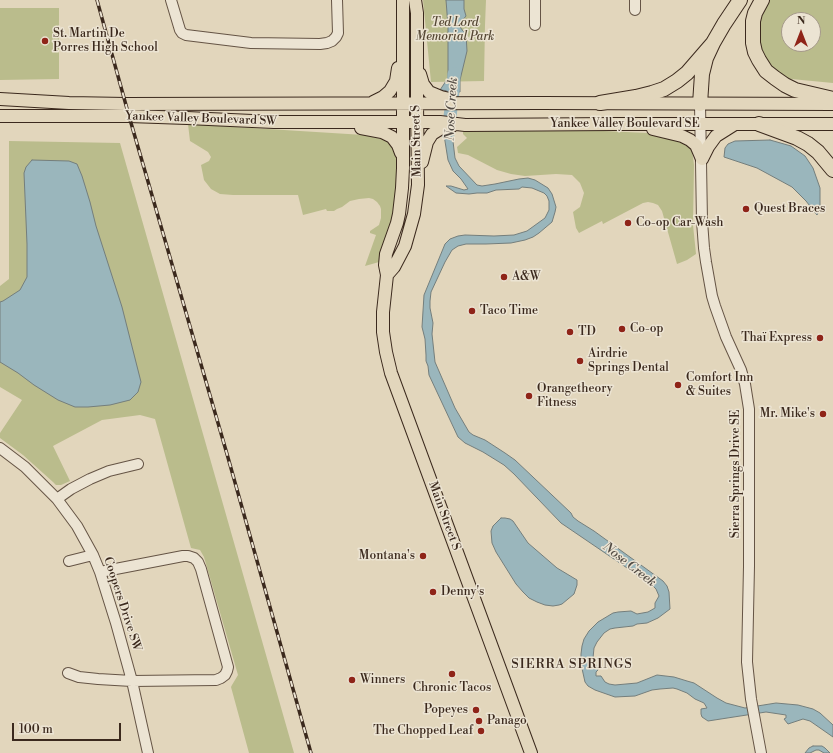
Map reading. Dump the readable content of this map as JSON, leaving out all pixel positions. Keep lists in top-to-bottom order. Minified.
{"streets":{"main road":["Yankee Valley Boulevard SW","Yankee Valley Boulevard SE","Main Street S"],"street":["Sierra Springs Drive SE","Coopers Drive SW"]},"crossings":[["Yankee Valley Boulevard SW","Yankee Valley Boulevard SE"],["Yankee Valley Boulevard SW","Main Street S"],["Yankee Valley Boulevard SE","Main Street S"],["Yankee Valley Boulevard SE","Sierra Springs Drive SE"]],"districts":["SIERRA SPRINGS"],"water":["Nose Creek"],"parks":["Ted Lord Memorial Park"],"places":["St. Martin De Porres High School","Quest Braces","Co-op Car-Wash","A&W","Taco Time","Co-op","TD","Thaï Express","Airdrie Springs Dental","Comfort Inn & Suites","Orangetheory Fitness","Mr. Mike's","Montana's","Denny's","Chronic Tacos","Winners","Popeyes","Panago","The Chopped Leaf"],"scale_bar":"100 m","north":"top"}
